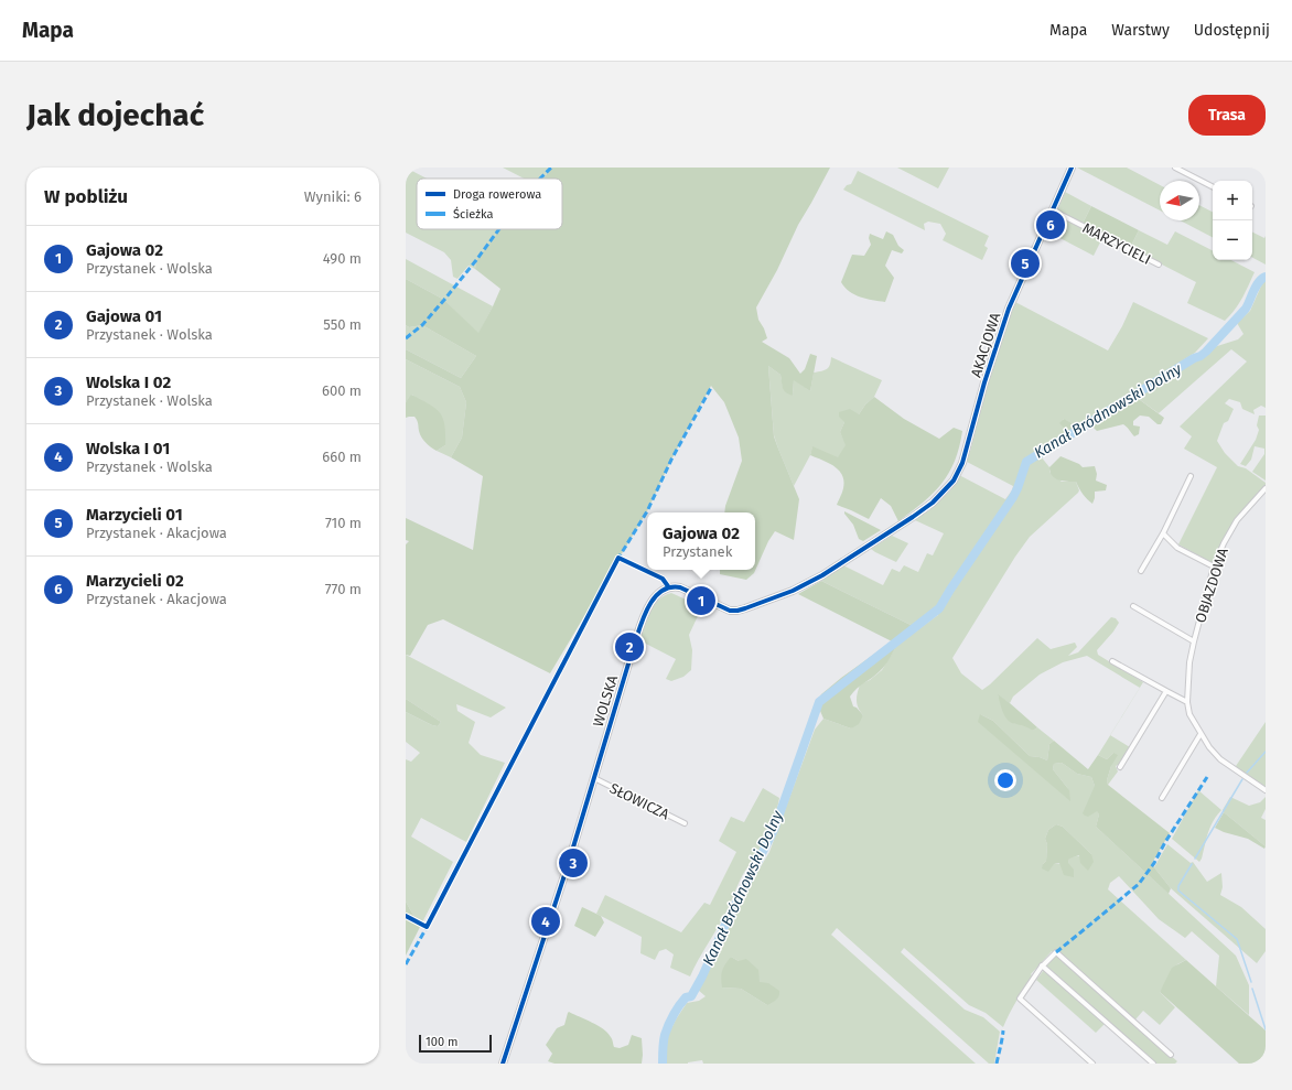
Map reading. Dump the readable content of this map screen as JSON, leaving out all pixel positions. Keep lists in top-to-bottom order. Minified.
{"streets":{"street":["MARZYCIELI","AKACJOWA","OBJAZDOWA","WOLSKA","SŁOWICZA"]},"crossings":[["MARZYCIELI","AKACJOWA"],["AKACJOWA","WOLSKA"],["WOLSKA","SŁOWICZA"]],"water":["Kanał Bródnowski Dolny"],"legend":["Droga rowerowa","Ścieżka"],"scale_bar":"100 m","north":"left","page":{"header":"Mapa","nav":["Mapa","Warstwy","Udostępnij"],"buttons":"Trasa","title":"Jak dojechać","heading":["W pobliżu","Wyniki: 6"],"map_buttons":["+","−"],"pins":["6","5","1","2","3","4"],"list":[{"mark":"1","name":"Gajowa 02","note":"Przystanek · Wolska","value":"490 m"},{"mark":"2","name":"Gajowa 01","note":"Przystanek · Wolska","value":"550 m"},{"mark":"3","name":"Wolska I 02","note":"Przystanek · Wolska","value":"600 m"},{"mark":"4","name":"Wolska I 01","note":"Przystanek · Wolska","value":"660 m"},{"mark":"5","name":"Marzycieli 01","note":"Przystanek · Akacjowa","value":"710 m"},{"mark":"6","name":"Marzycieli 02","note":"Przystanek · Akacjowa","value":"770 m"}],"popup":["Gajowa 02","Przystanek"],"scale":"100 m"}}
